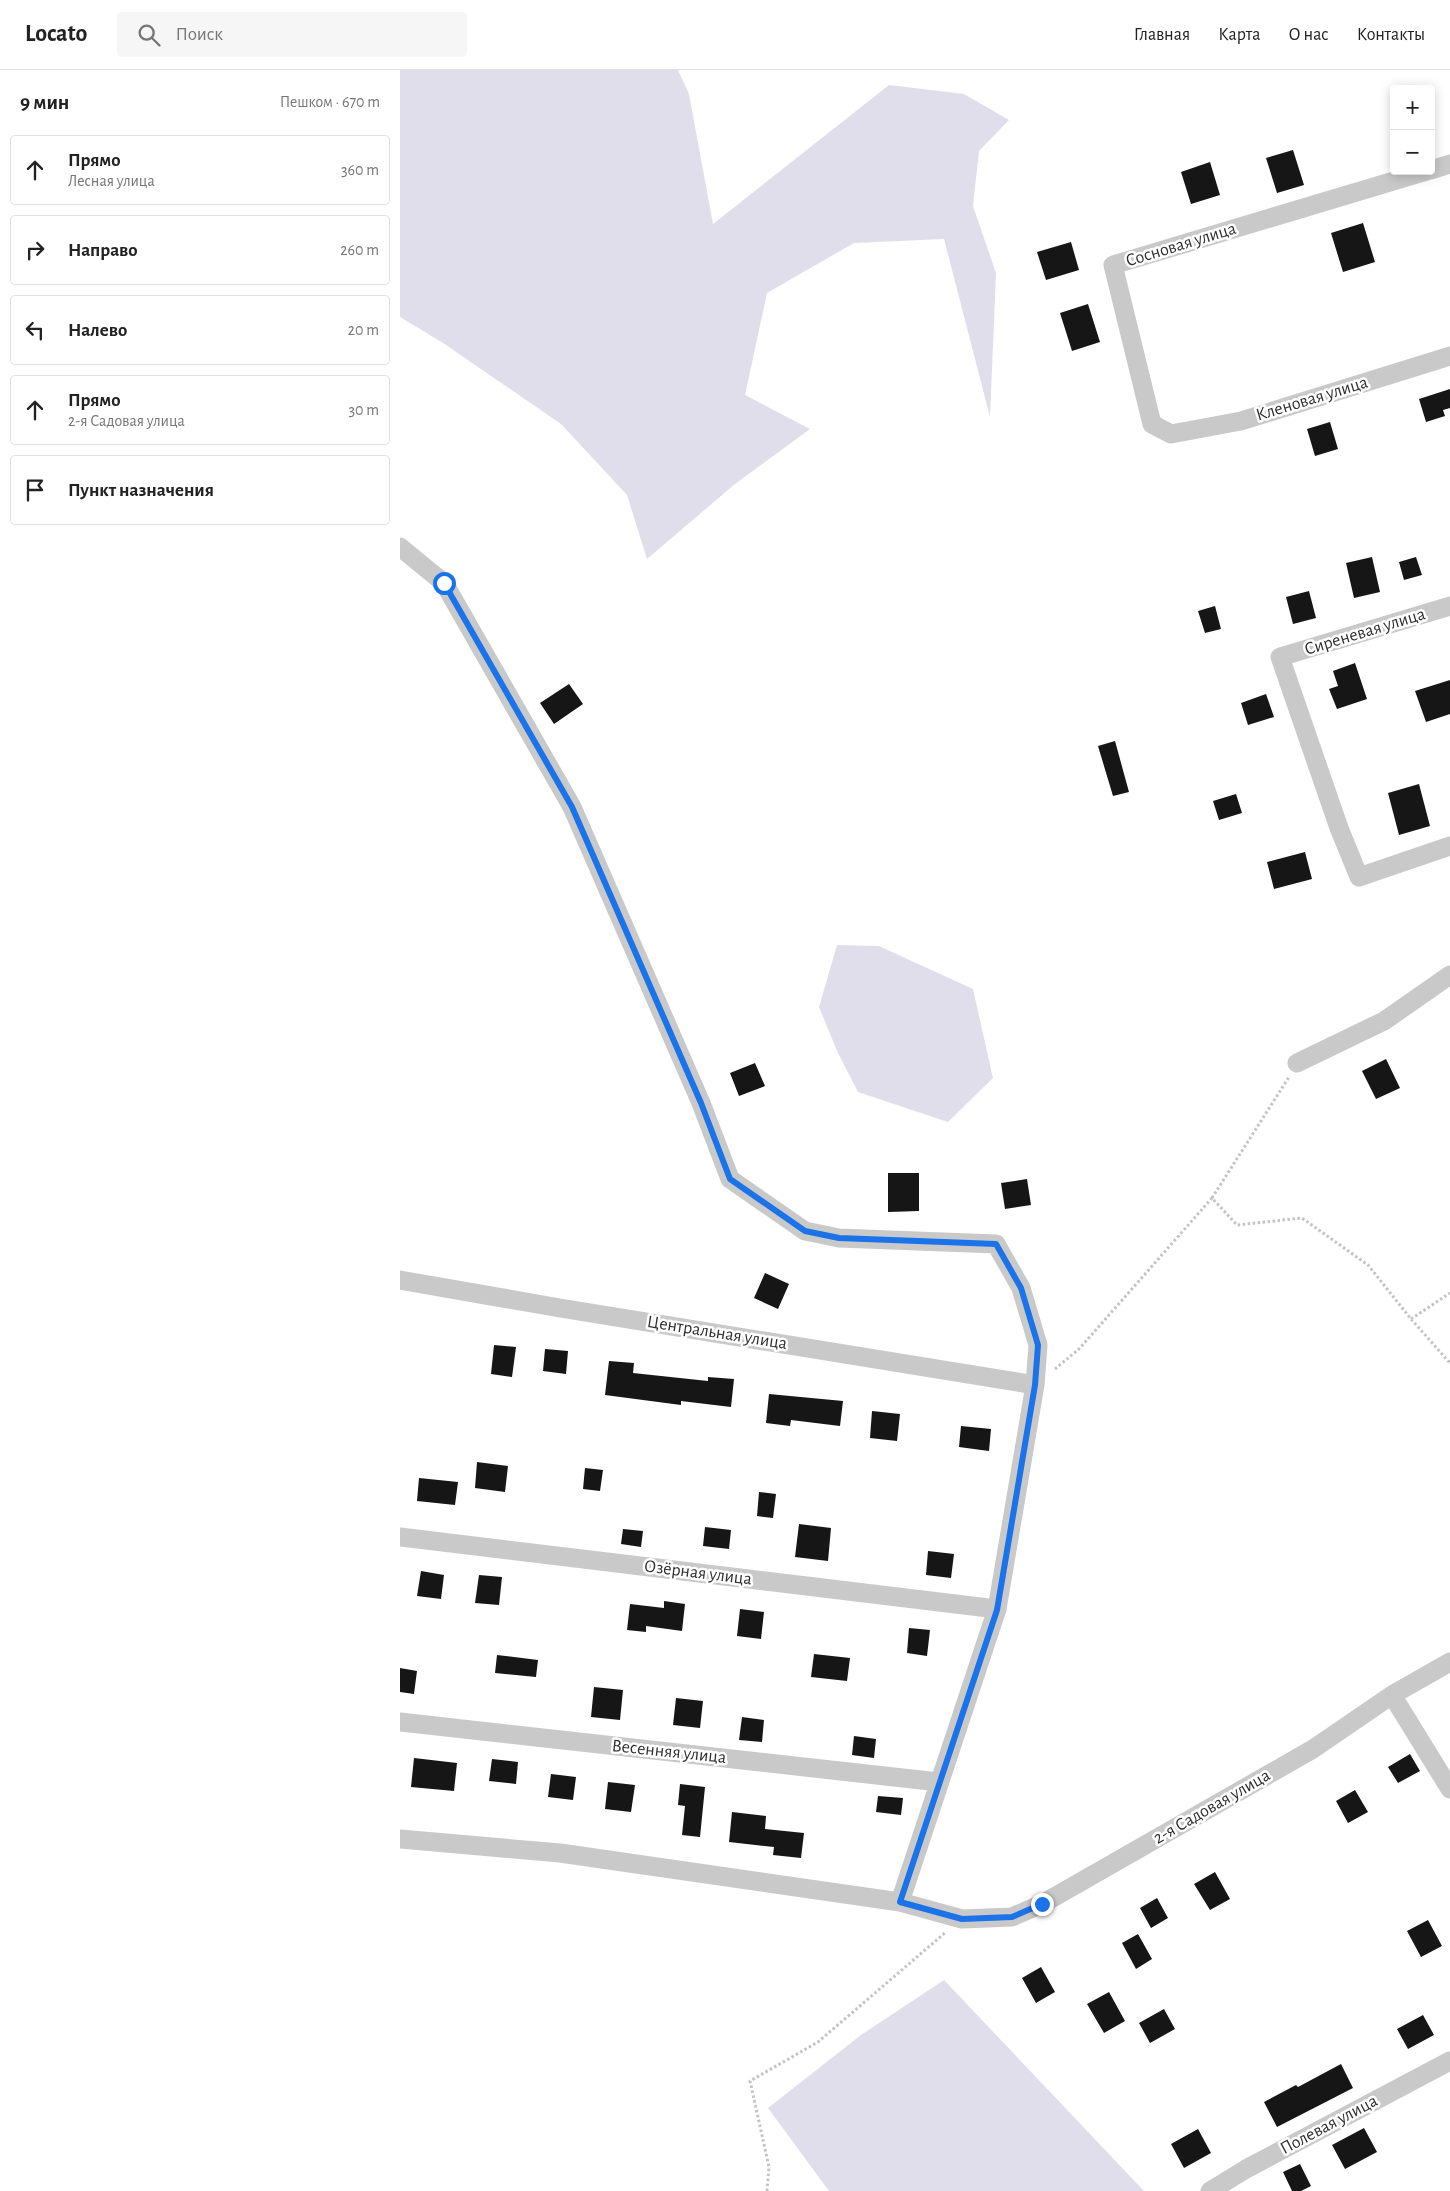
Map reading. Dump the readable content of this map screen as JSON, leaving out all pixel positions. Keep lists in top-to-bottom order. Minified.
{"streets":{"street":["Сосновая улица","Кленовая улица","Сиреневая улица","Центральная улица","Озёрная улица","Весенняя улица","2-я Садовая улица","Полевая улица"]},"crossings":[["Сосновая улица","Кленовая улица"]],"page":{"header":"Locato","search":"Поиск","nav":["Главная","Карта","О нас","Контакты"],"heading":["9 мин","Пешком · 670 m"],"map_buttons":["+","−"],"list":[["Прямо","Лесная улица","360 m"],["Направо","260 m"],["Налево","20 m"],["Прямо","2-я Садовая улица","30 m"],"Пункт назначения"]}}
